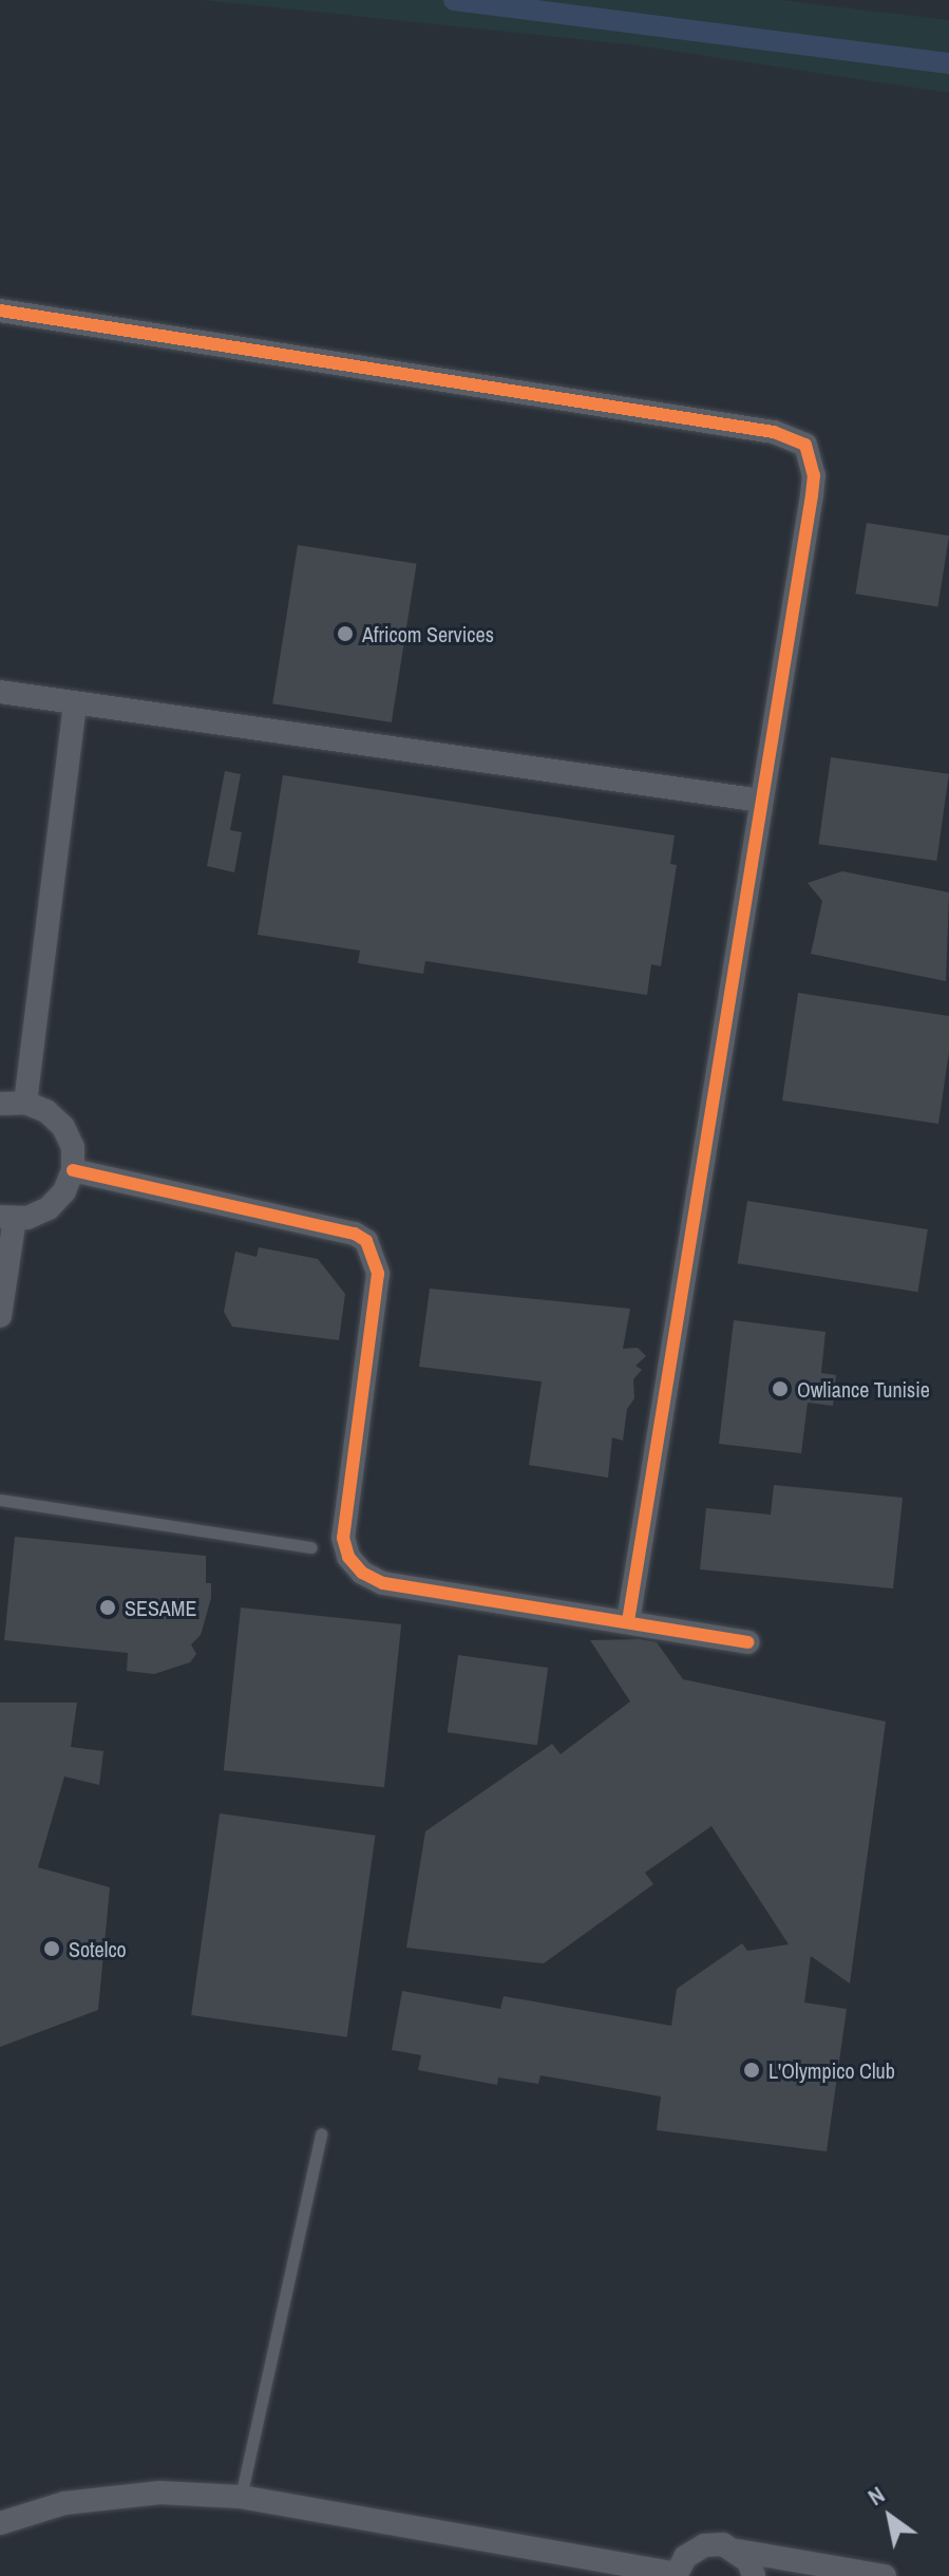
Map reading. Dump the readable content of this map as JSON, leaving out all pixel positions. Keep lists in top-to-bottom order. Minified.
{"places":["Africom Services","Owliance Tunisie","SESAME","Sotelco","L'Olympico Club"],"north":"top left"}
